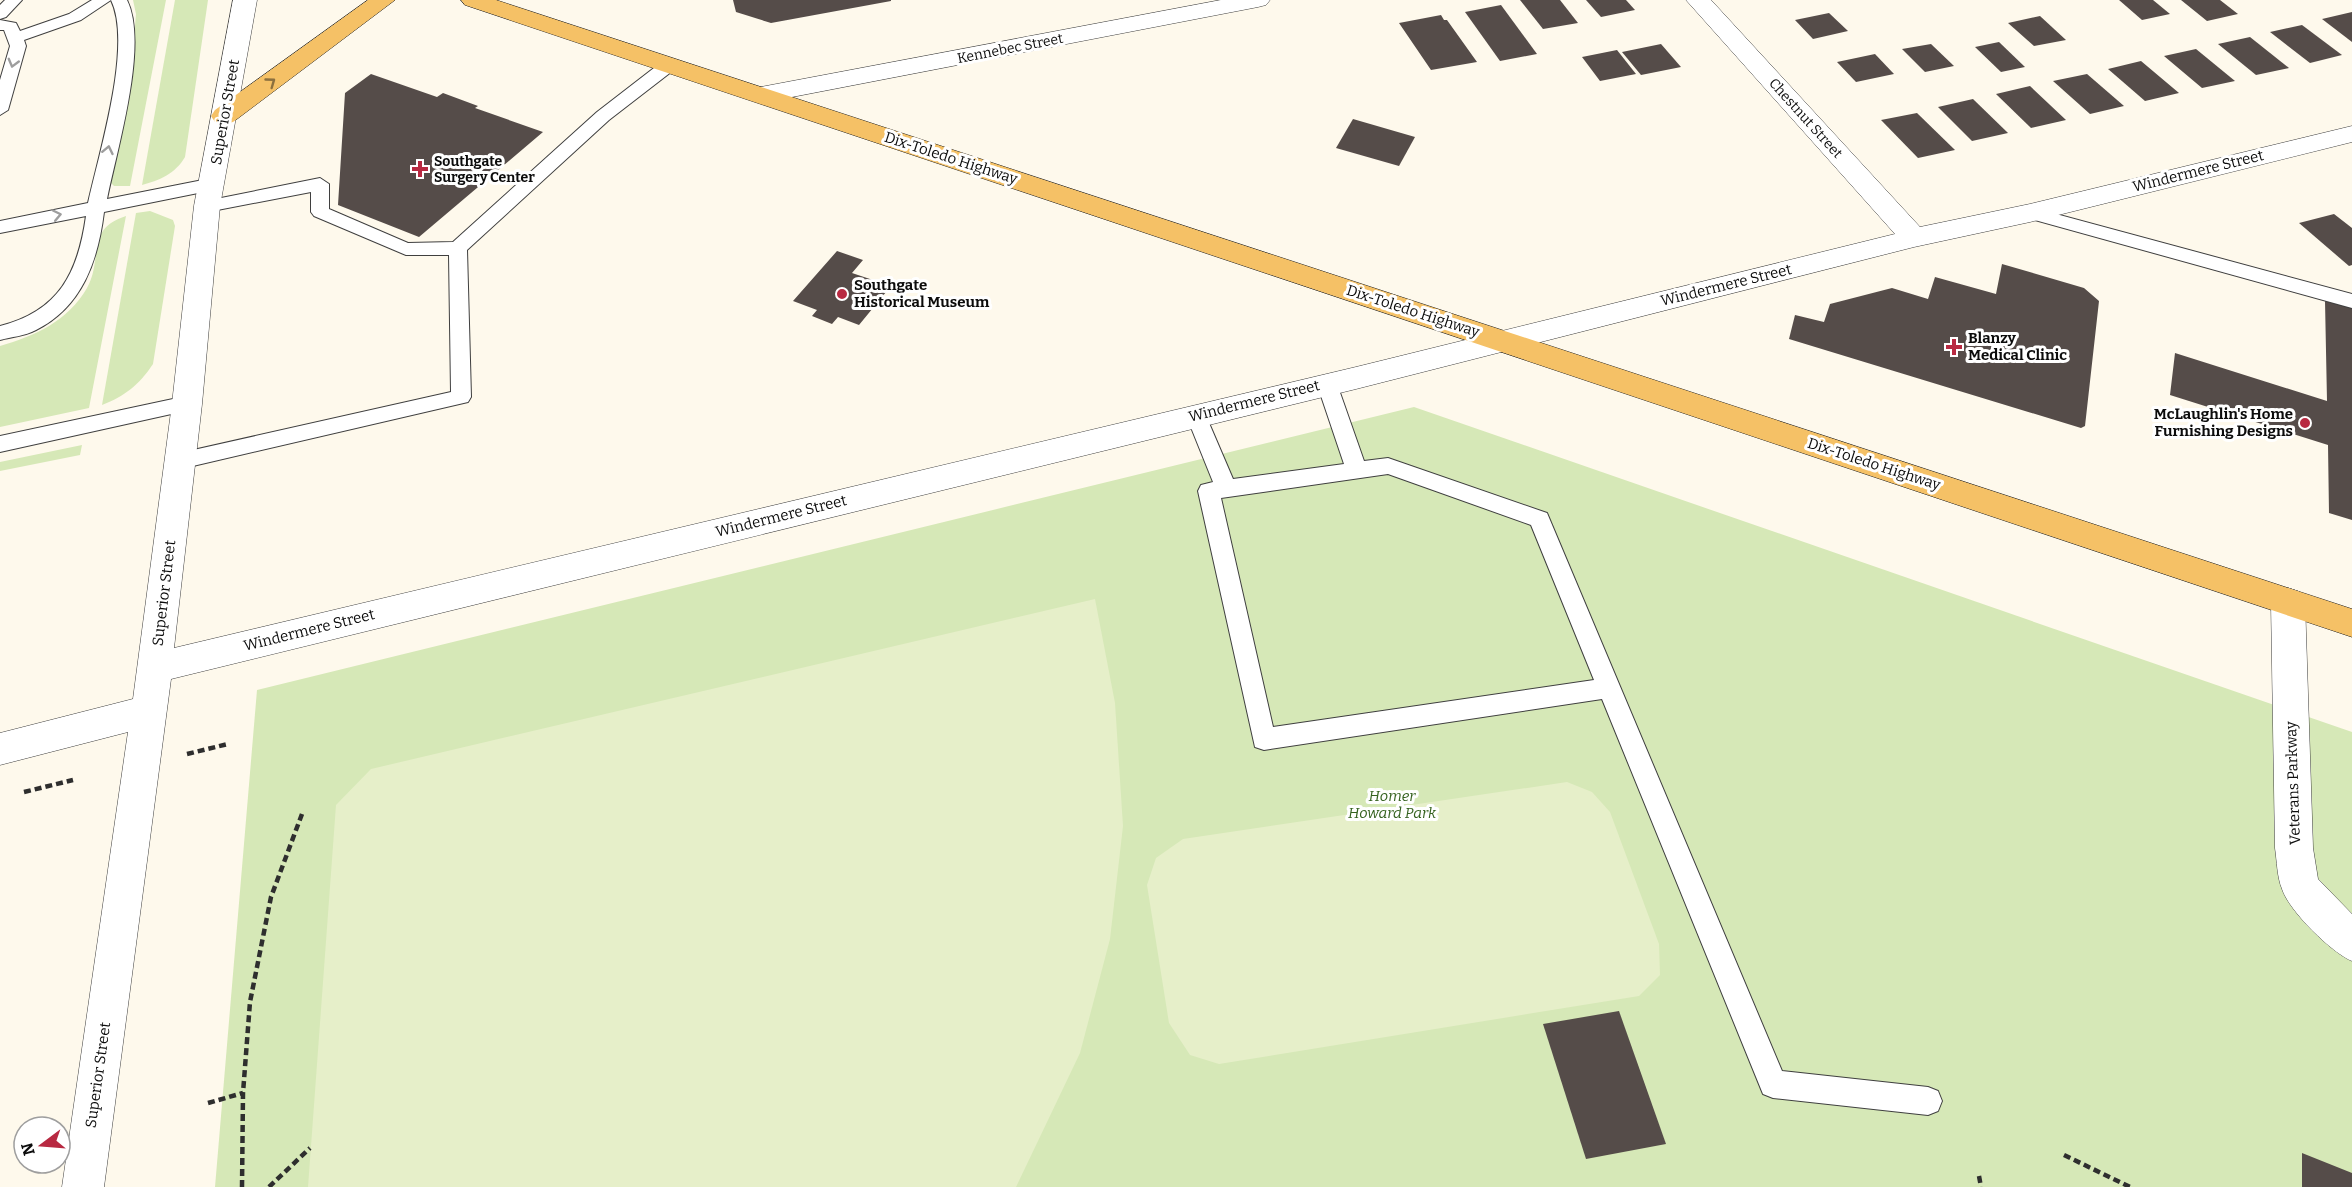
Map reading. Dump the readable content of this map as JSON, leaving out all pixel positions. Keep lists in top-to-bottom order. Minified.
{"streets":{"main road":["Dix-Toledo Highway"],"street":["Kennebec Street","Superior Street","Chestnut Street","Windermere Street","Veterans Parkway"]},"crossings":[["Kennebec Street","Dix-Toledo Highway"],["Superior Street","Windermere Street"],["Chestnut Street","Windermere Street"],["Dix-Toledo Highway","Windermere Street"],["Dix-Toledo Highway","Veterans Parkway"]],"parks":["Homer Howard Park"],"places":{"health":["Southgate Surgery Center","Blanzy Medical Clinic"],"other":["Southgate Historical Museum","McLaughlin's Home Furnishing Designs"]},"north":"left"}
